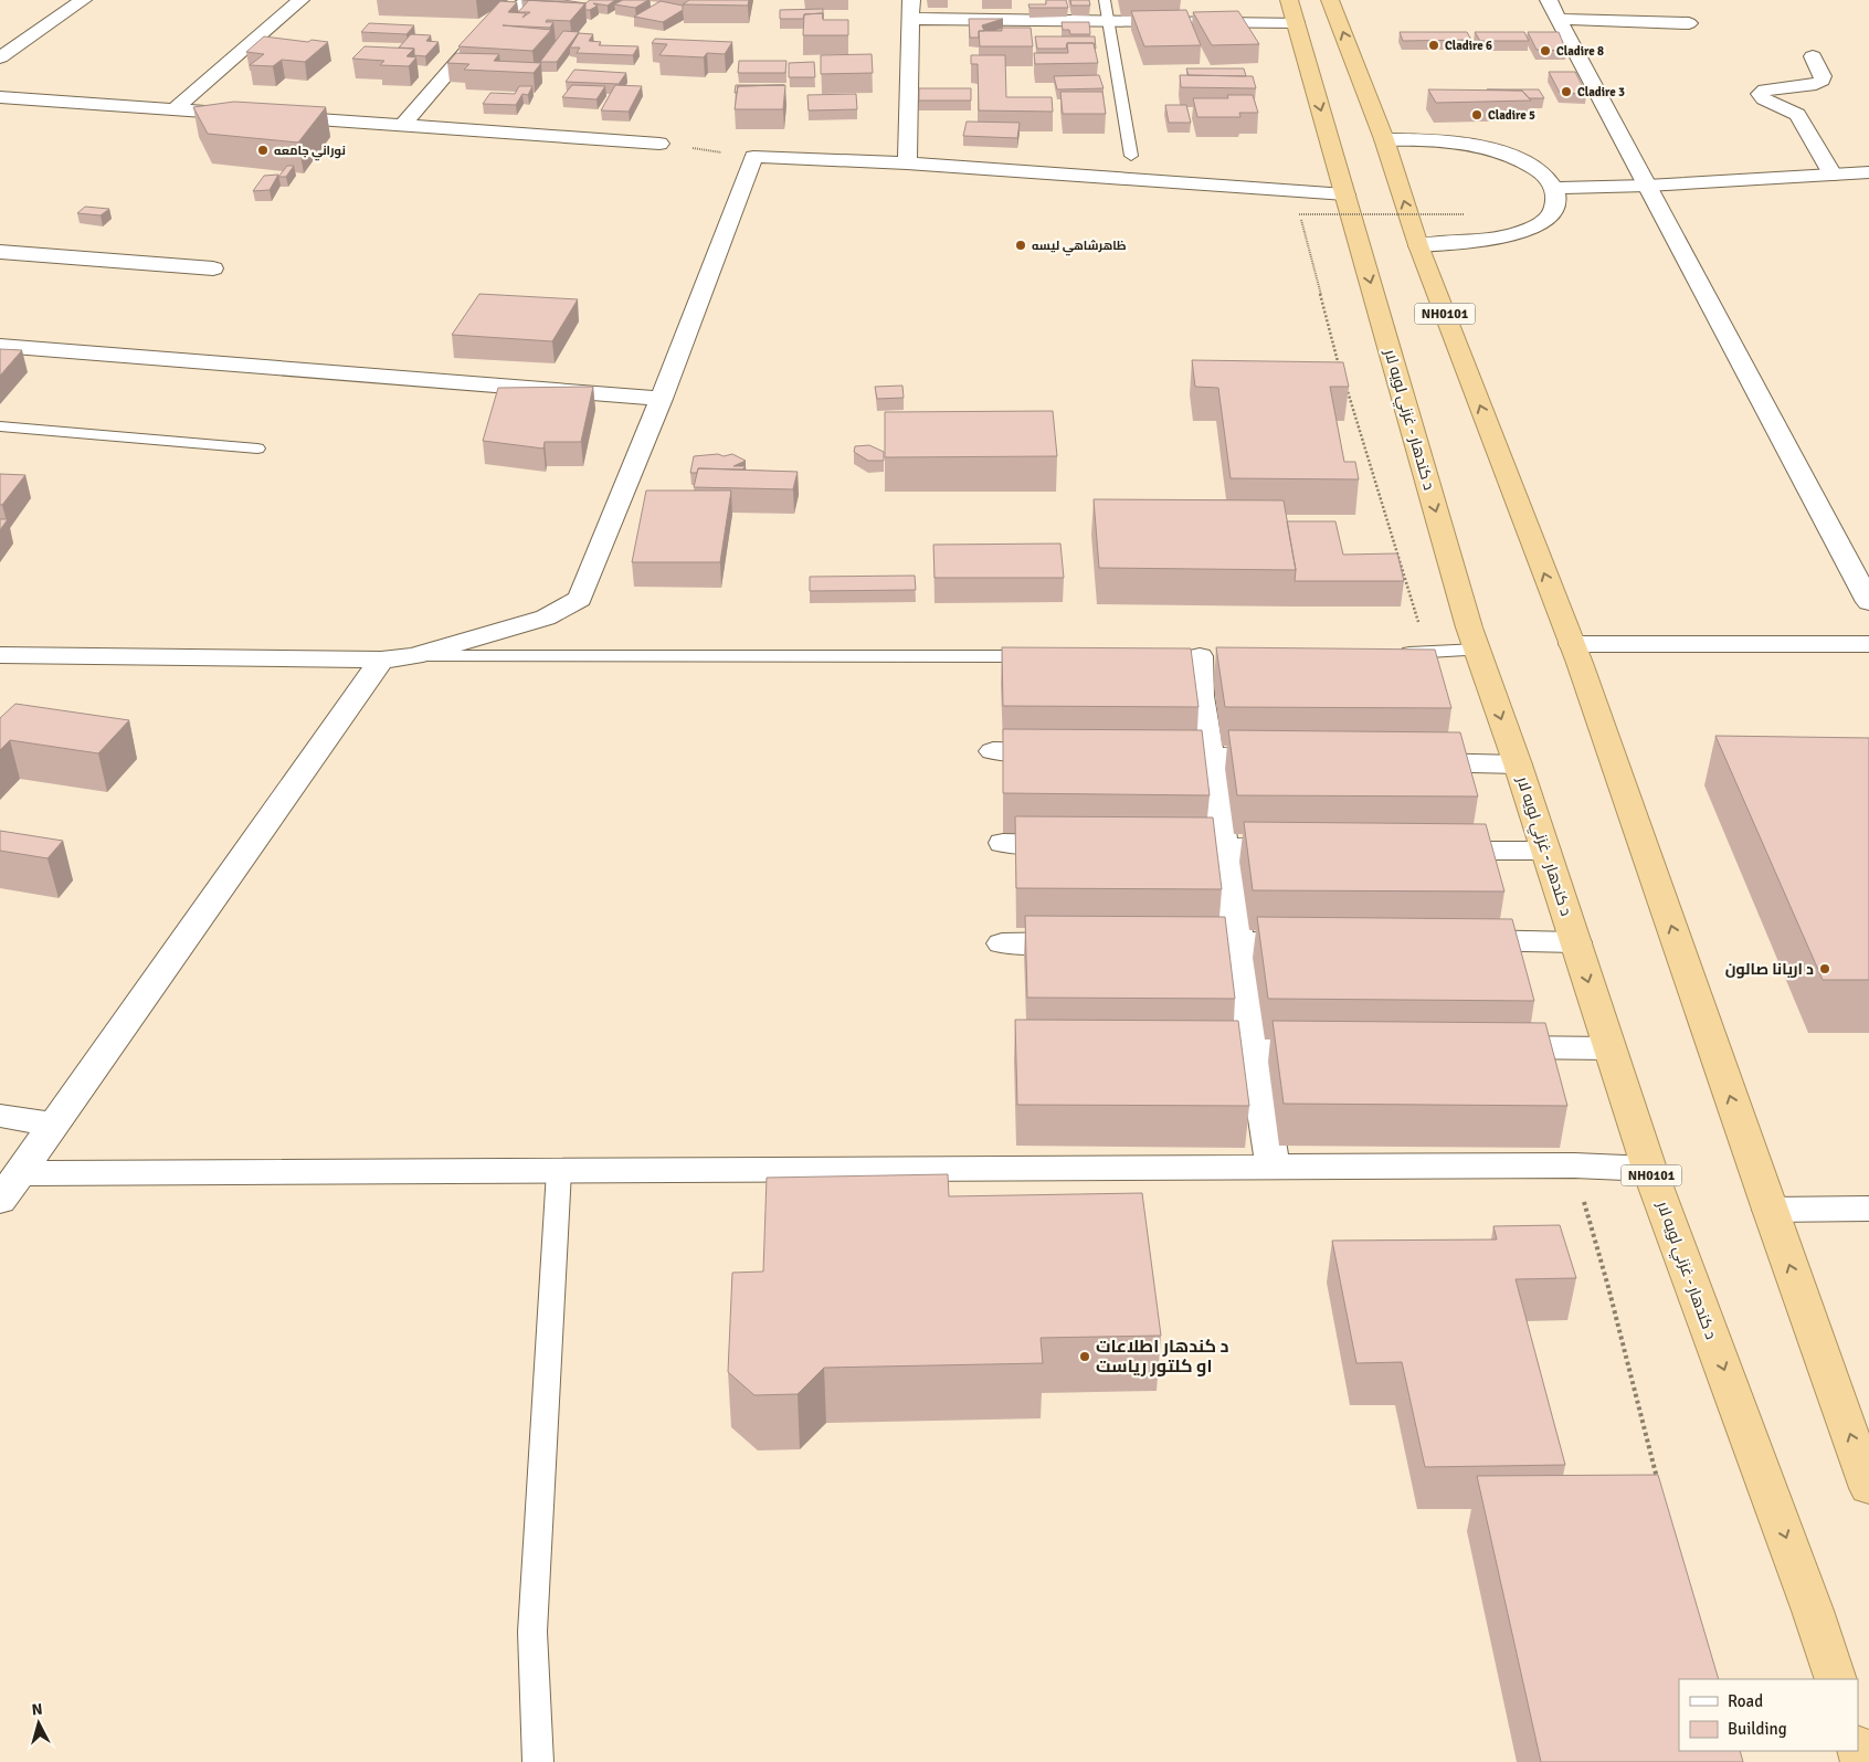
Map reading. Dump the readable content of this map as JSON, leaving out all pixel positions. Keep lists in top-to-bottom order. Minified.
{"streets":{"highway":["NH0101","د کندهار - غزني لويه لار"]},"places":["Cladire 6","Cladire 8","Cladire 3","Cladire 5","نوراني جامعه","ظاهرشاهي لیسه","د اریانا صالون","د کندهار اطلاعات او کلتور رياست"],"legend":["Road","Building"],"north":"top"}
